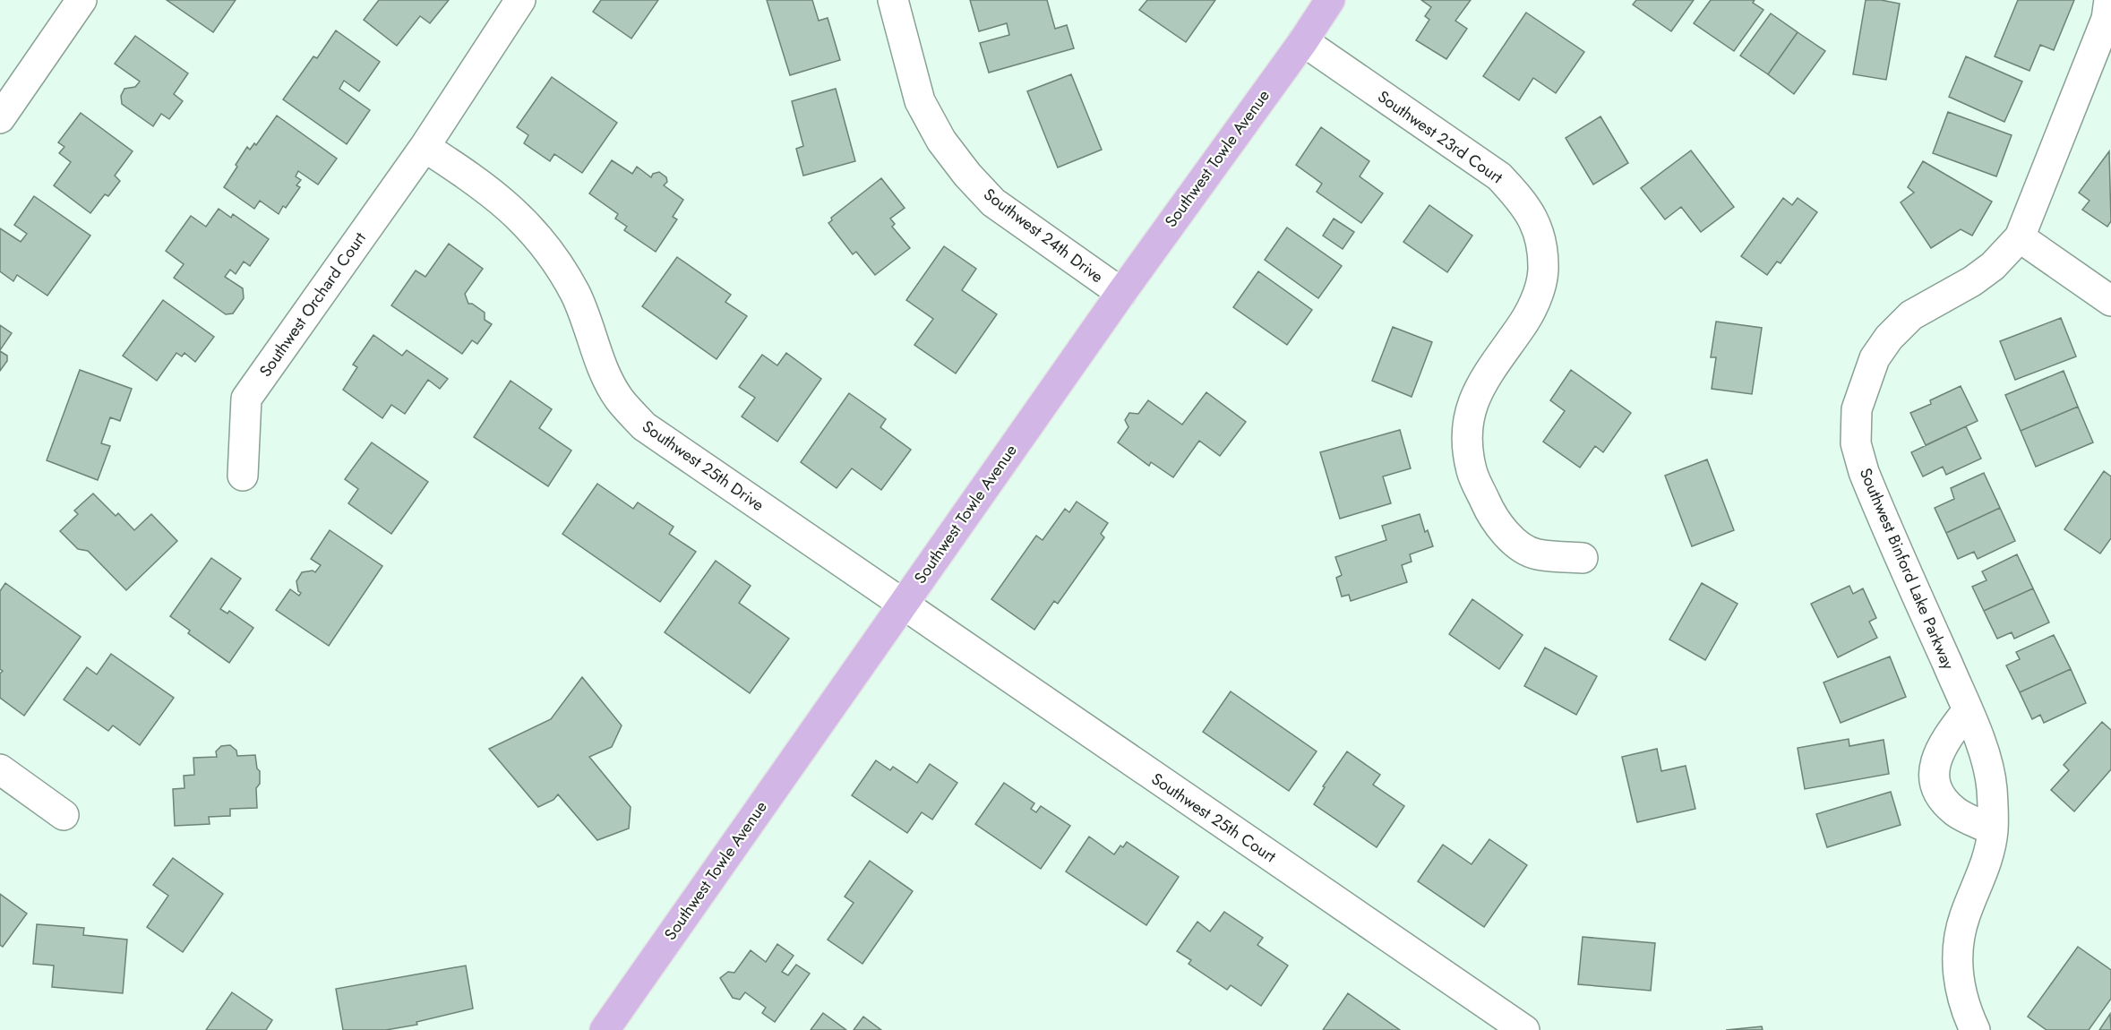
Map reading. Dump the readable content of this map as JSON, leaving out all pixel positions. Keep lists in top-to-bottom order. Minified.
{"streets":{"main road":["Southwest Towle Avenue"],"street":["Southwest 23rd Court","Southwest 24th Drive","Southwest Orchard Court","Southwest 25th Drive","Southwest Binford Lake Parkway","Southwest 25th Court"]},"crossings":[["Southwest 23rd Court","Southwest Towle Avenue"],["Southwest Towle Avenue","Southwest 24th Drive"],["Southwest Towle Avenue","Southwest 25th Drive"],["Southwest Towle Avenue","Southwest 25th Court"],["Southwest Orchard Court","Southwest 25th Drive"],["Southwest 25th Drive","Southwest 25th Court"]]}
